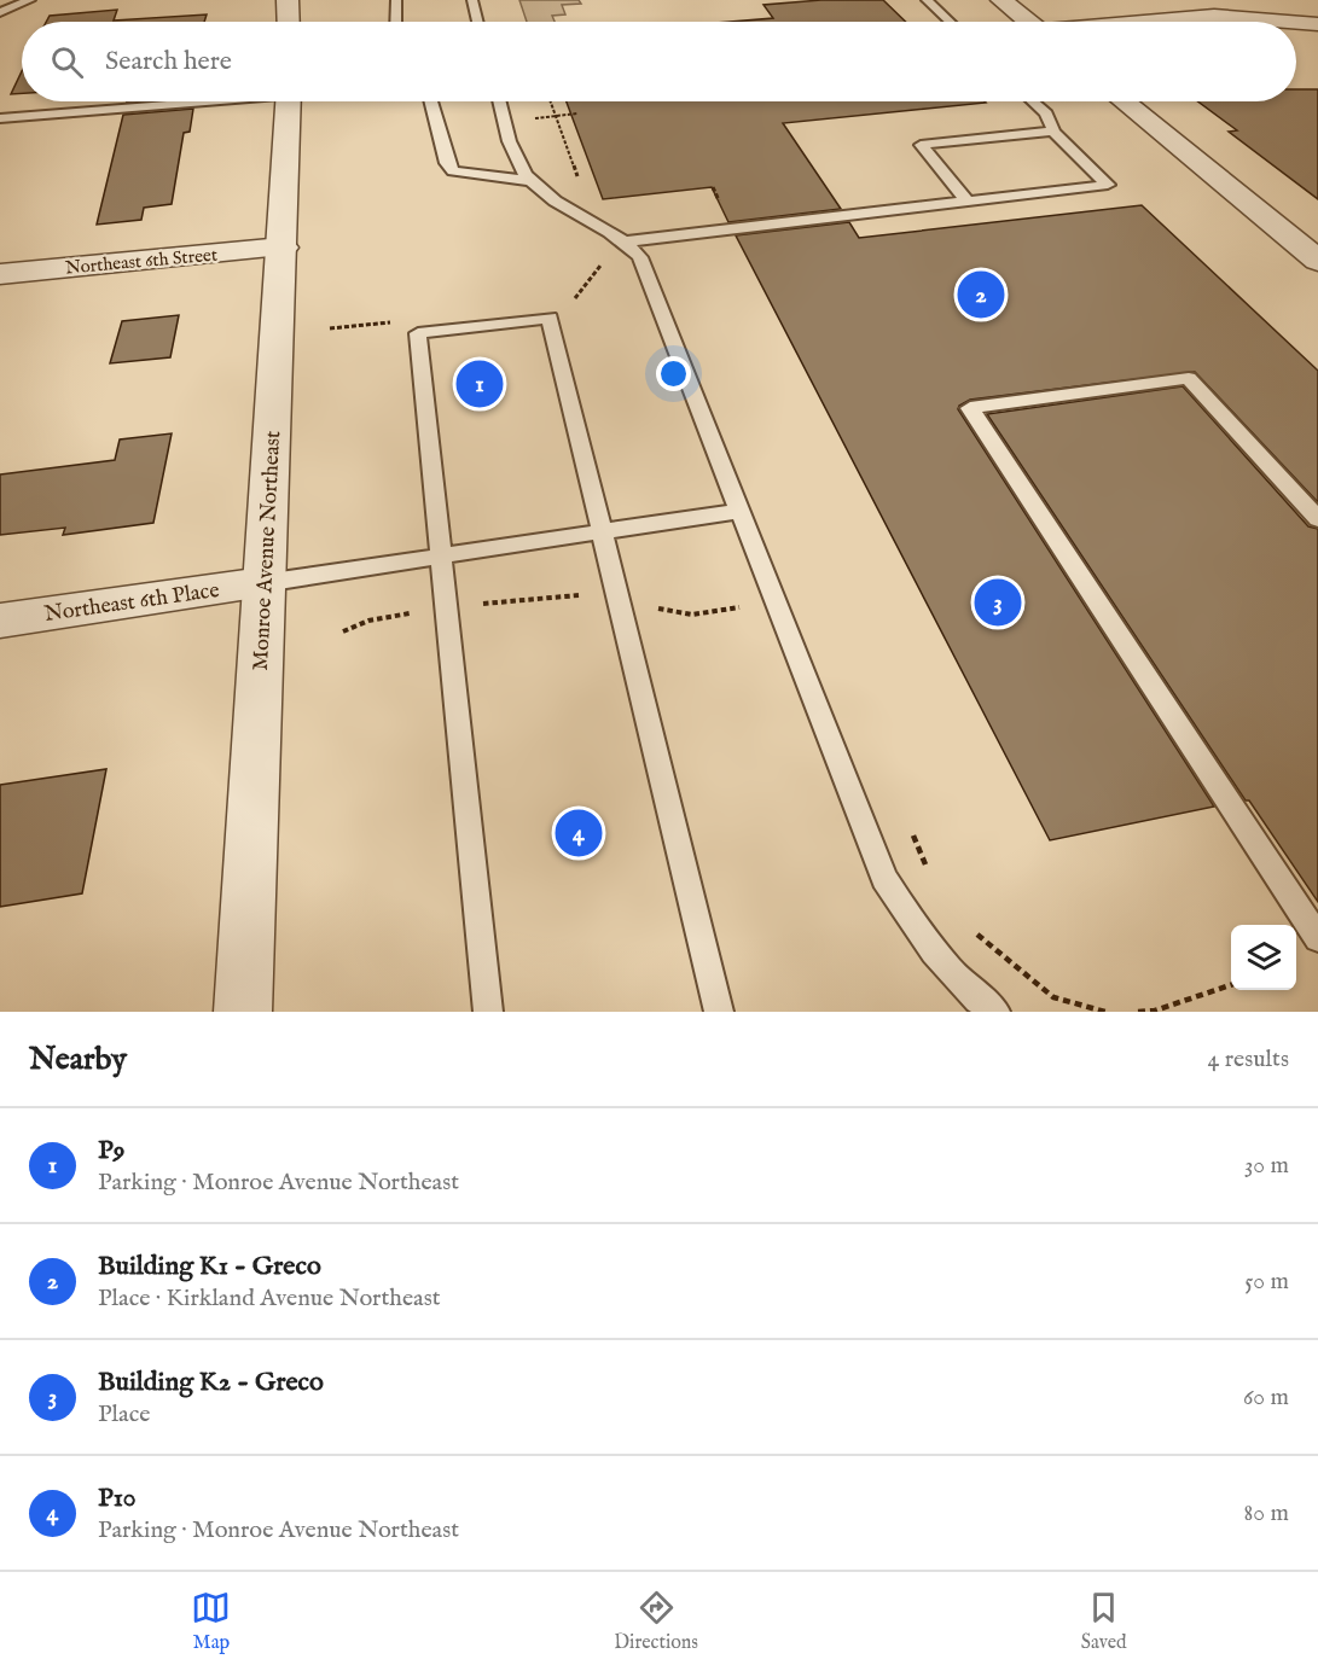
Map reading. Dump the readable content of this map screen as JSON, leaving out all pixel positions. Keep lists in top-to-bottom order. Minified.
{"streets":{"street":["Northeast 6th Street","Monroe Avenue Northeast","Northeast 6th Place"]},"crossings":[["Northeast 6th Street","Monroe Avenue Northeast"],["Monroe Avenue Northeast","Northeast 6th Place"]],"page":{"search":"Search here","pins":["2","1","3","4"],"heading":["Nearby","4 results"],"list":[{"mark":"1","name":"P9","note":"Parking · Monroe Avenue Northeast","value":"30 m"},{"mark":"2","name":"Building K1 - Greco","note":"Place · Kirkland Avenue Northeast","value":"50 m"},{"mark":"3","name":"Building K2 - Greco","note":"Place","value":"60 m"},{"mark":"4","name":"P10","note":"Parking · Monroe Avenue Northeast","value":"80 m"}],"nav":["Map","Directions","Saved"]}}
